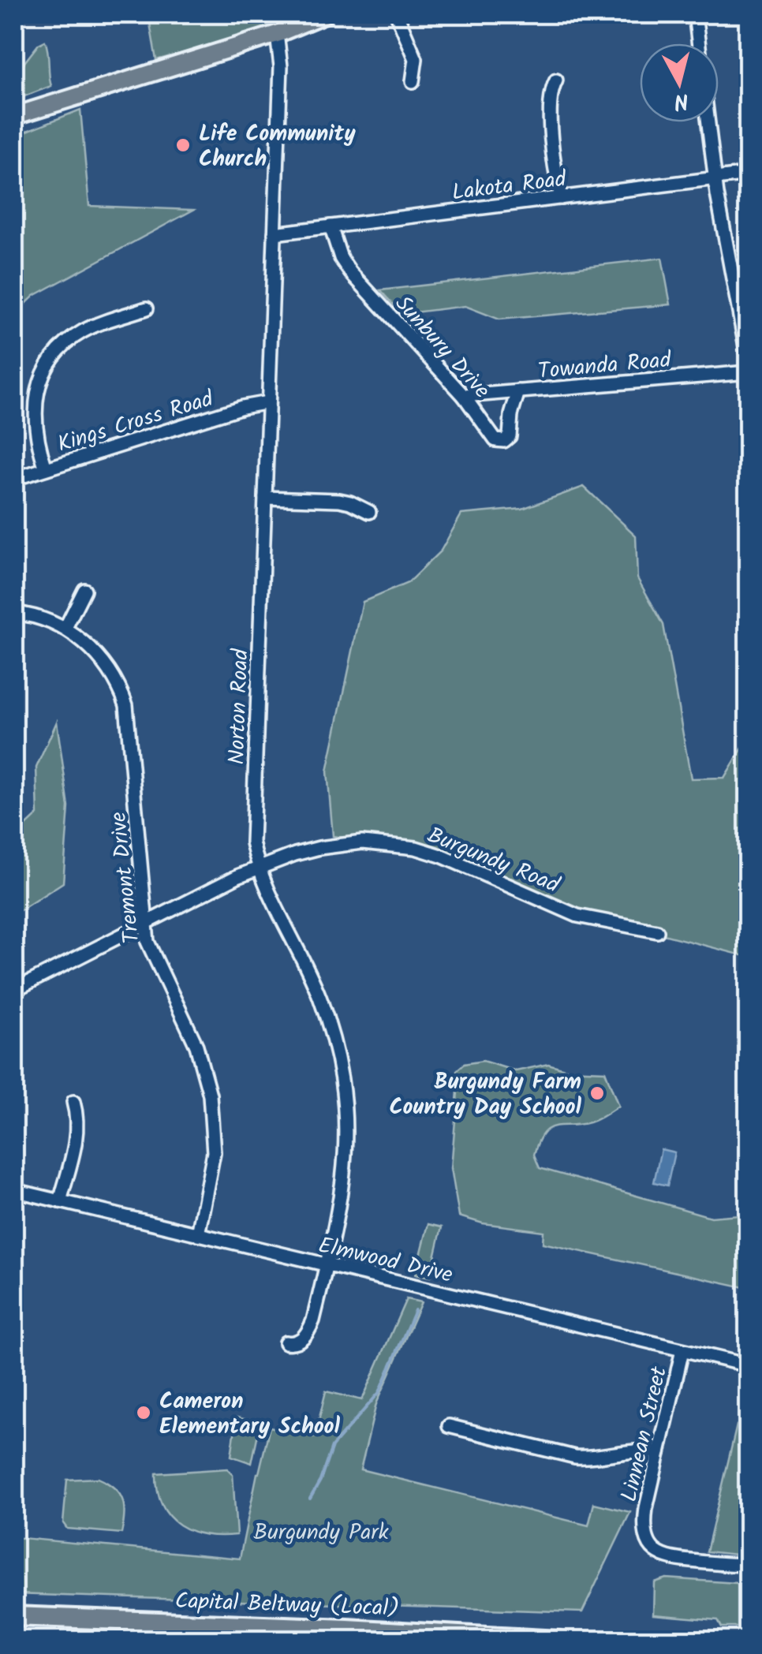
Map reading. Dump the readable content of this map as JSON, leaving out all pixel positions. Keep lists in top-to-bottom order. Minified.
{"streets":{"highway":["Capital Beltway (Local)"],"street":["Lakota Road","Sunbury Drive","Towanda Road","Kings Cross Road","Norton Road","Burgundy Road","Tremont Drive","Elmwood Drive","Linnean Street"]},"crossings":[["Lakota Road","Sunbury Drive"],["Lakota Road","Norton Road"],["Sunbury Drive","Towanda Road"],["Kings Cross Road","Norton Road"],["Norton Road","Burgundy Road"],["Norton Road","Elmwood Drive"],["Burgundy Road","Tremont Drive"],["Tremont Drive","Elmwood Drive"],["Elmwood Drive","Linnean Street"]],"parks":["Burgundy Park"],"places":["Life Community Church","Burgundy Farm Country Day School","Cameron Elementary School"],"north":"bottom"}
